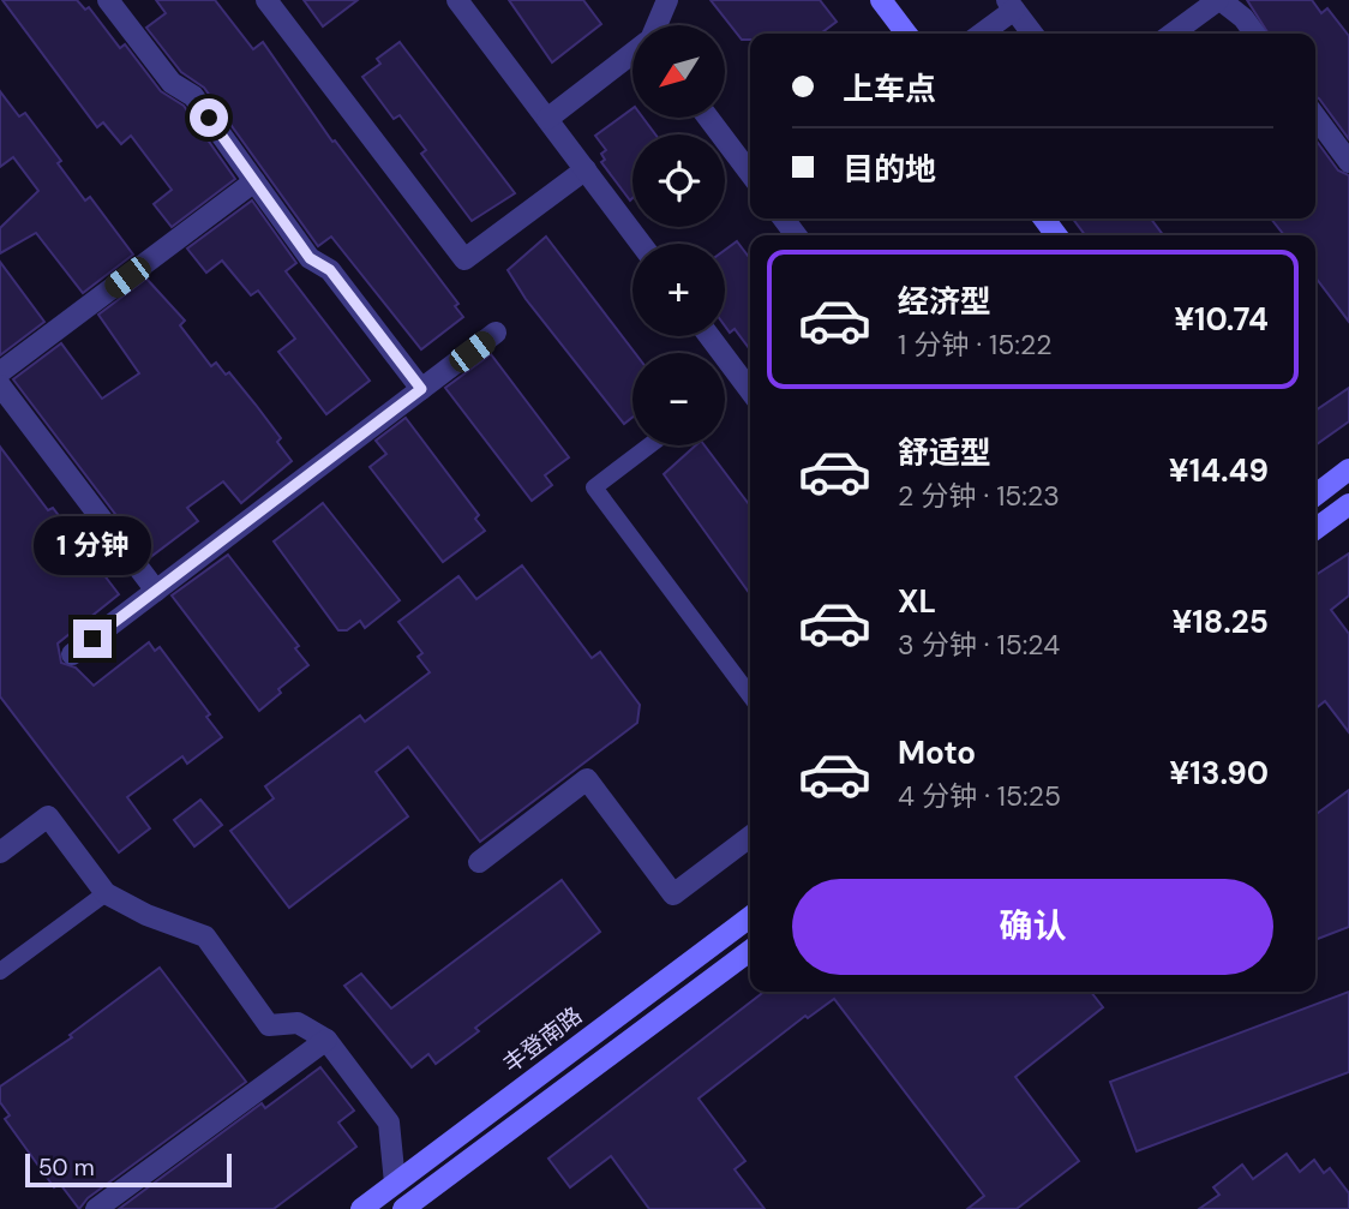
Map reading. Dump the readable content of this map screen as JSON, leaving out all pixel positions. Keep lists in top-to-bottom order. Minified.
{"streets":{"street":["丰登南路"]},"scale_bar":"50 m","north":"bottom left","page":{"map_buttons":["+","−"],"banner":["上车点","目的地"],"list":[{"name":"经济型","note":"1 分钟 · 15:22","value":"¥10.74"},{"name":"舒适型","note":"2 分钟 · 15:23","value":"¥14.49"},{"name":"XL","note":"3 分钟 · 15:24","value":"¥18.25"},{"name":"Moto","note":"4 分钟 · 15:25","value":"¥13.90"}],"bubble":"1 分钟","buttons":"确认","scale":"50 m"}}
